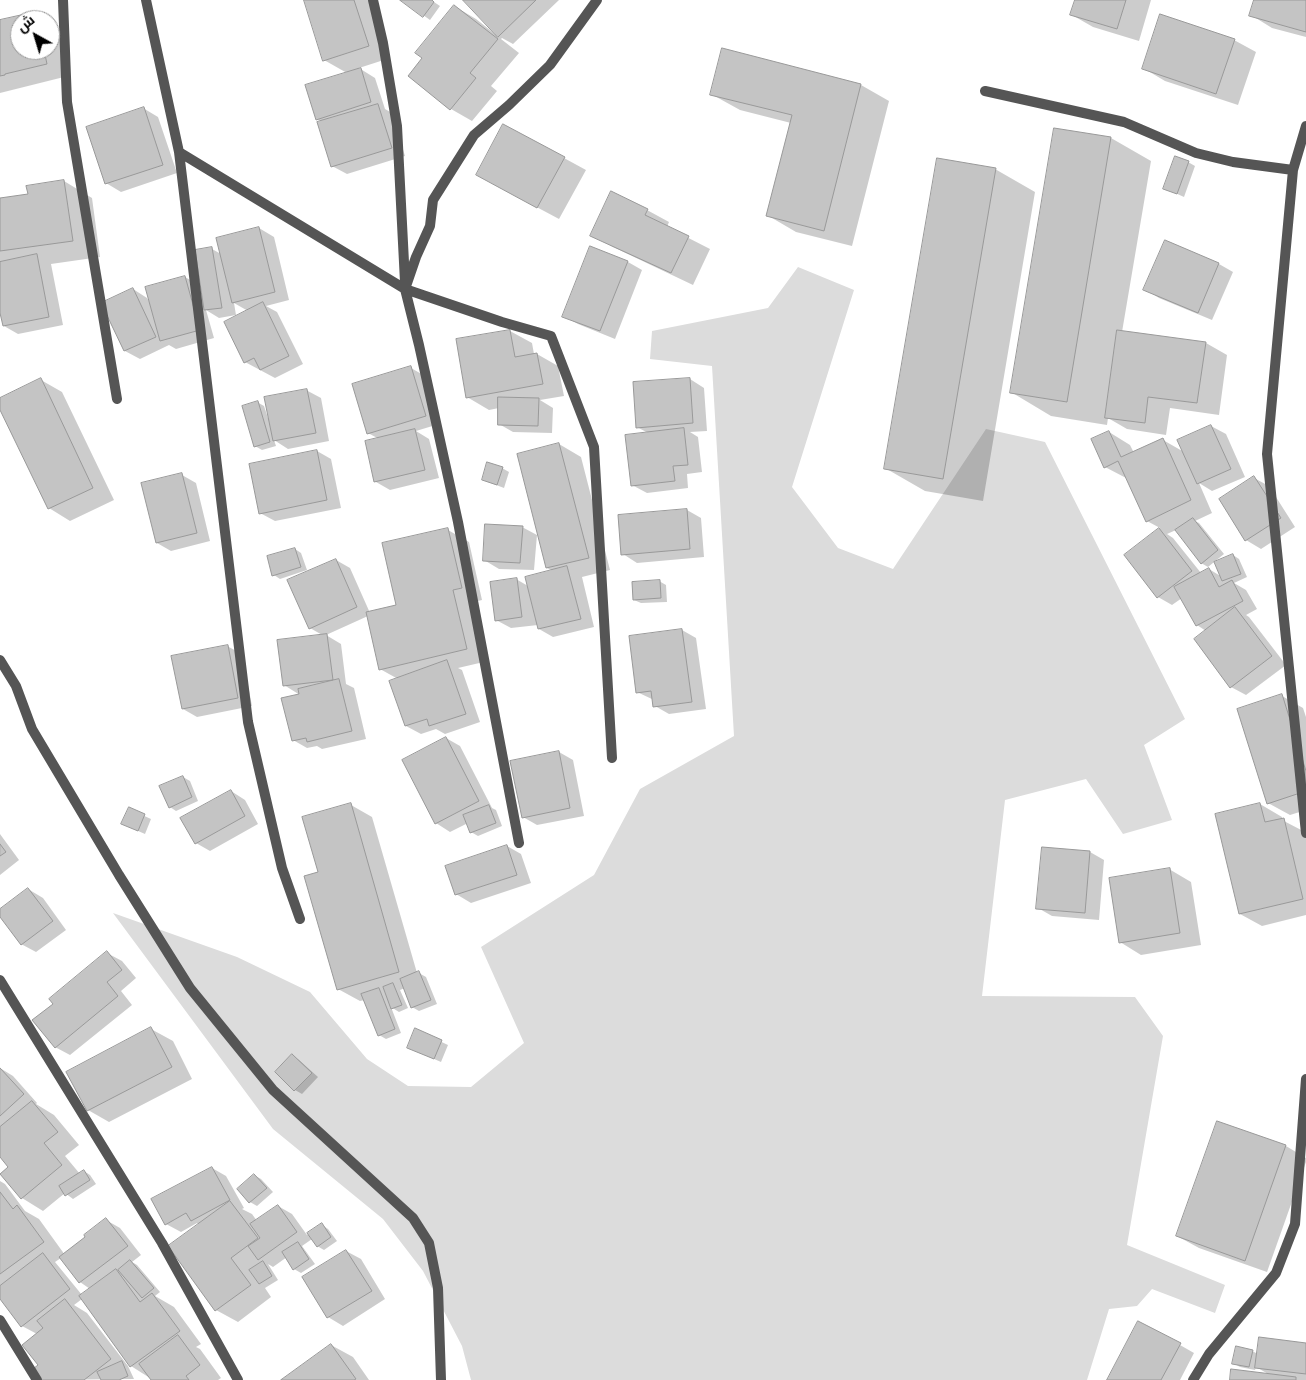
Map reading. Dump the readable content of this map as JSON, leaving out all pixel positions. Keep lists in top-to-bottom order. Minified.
{"north":"top left"}
